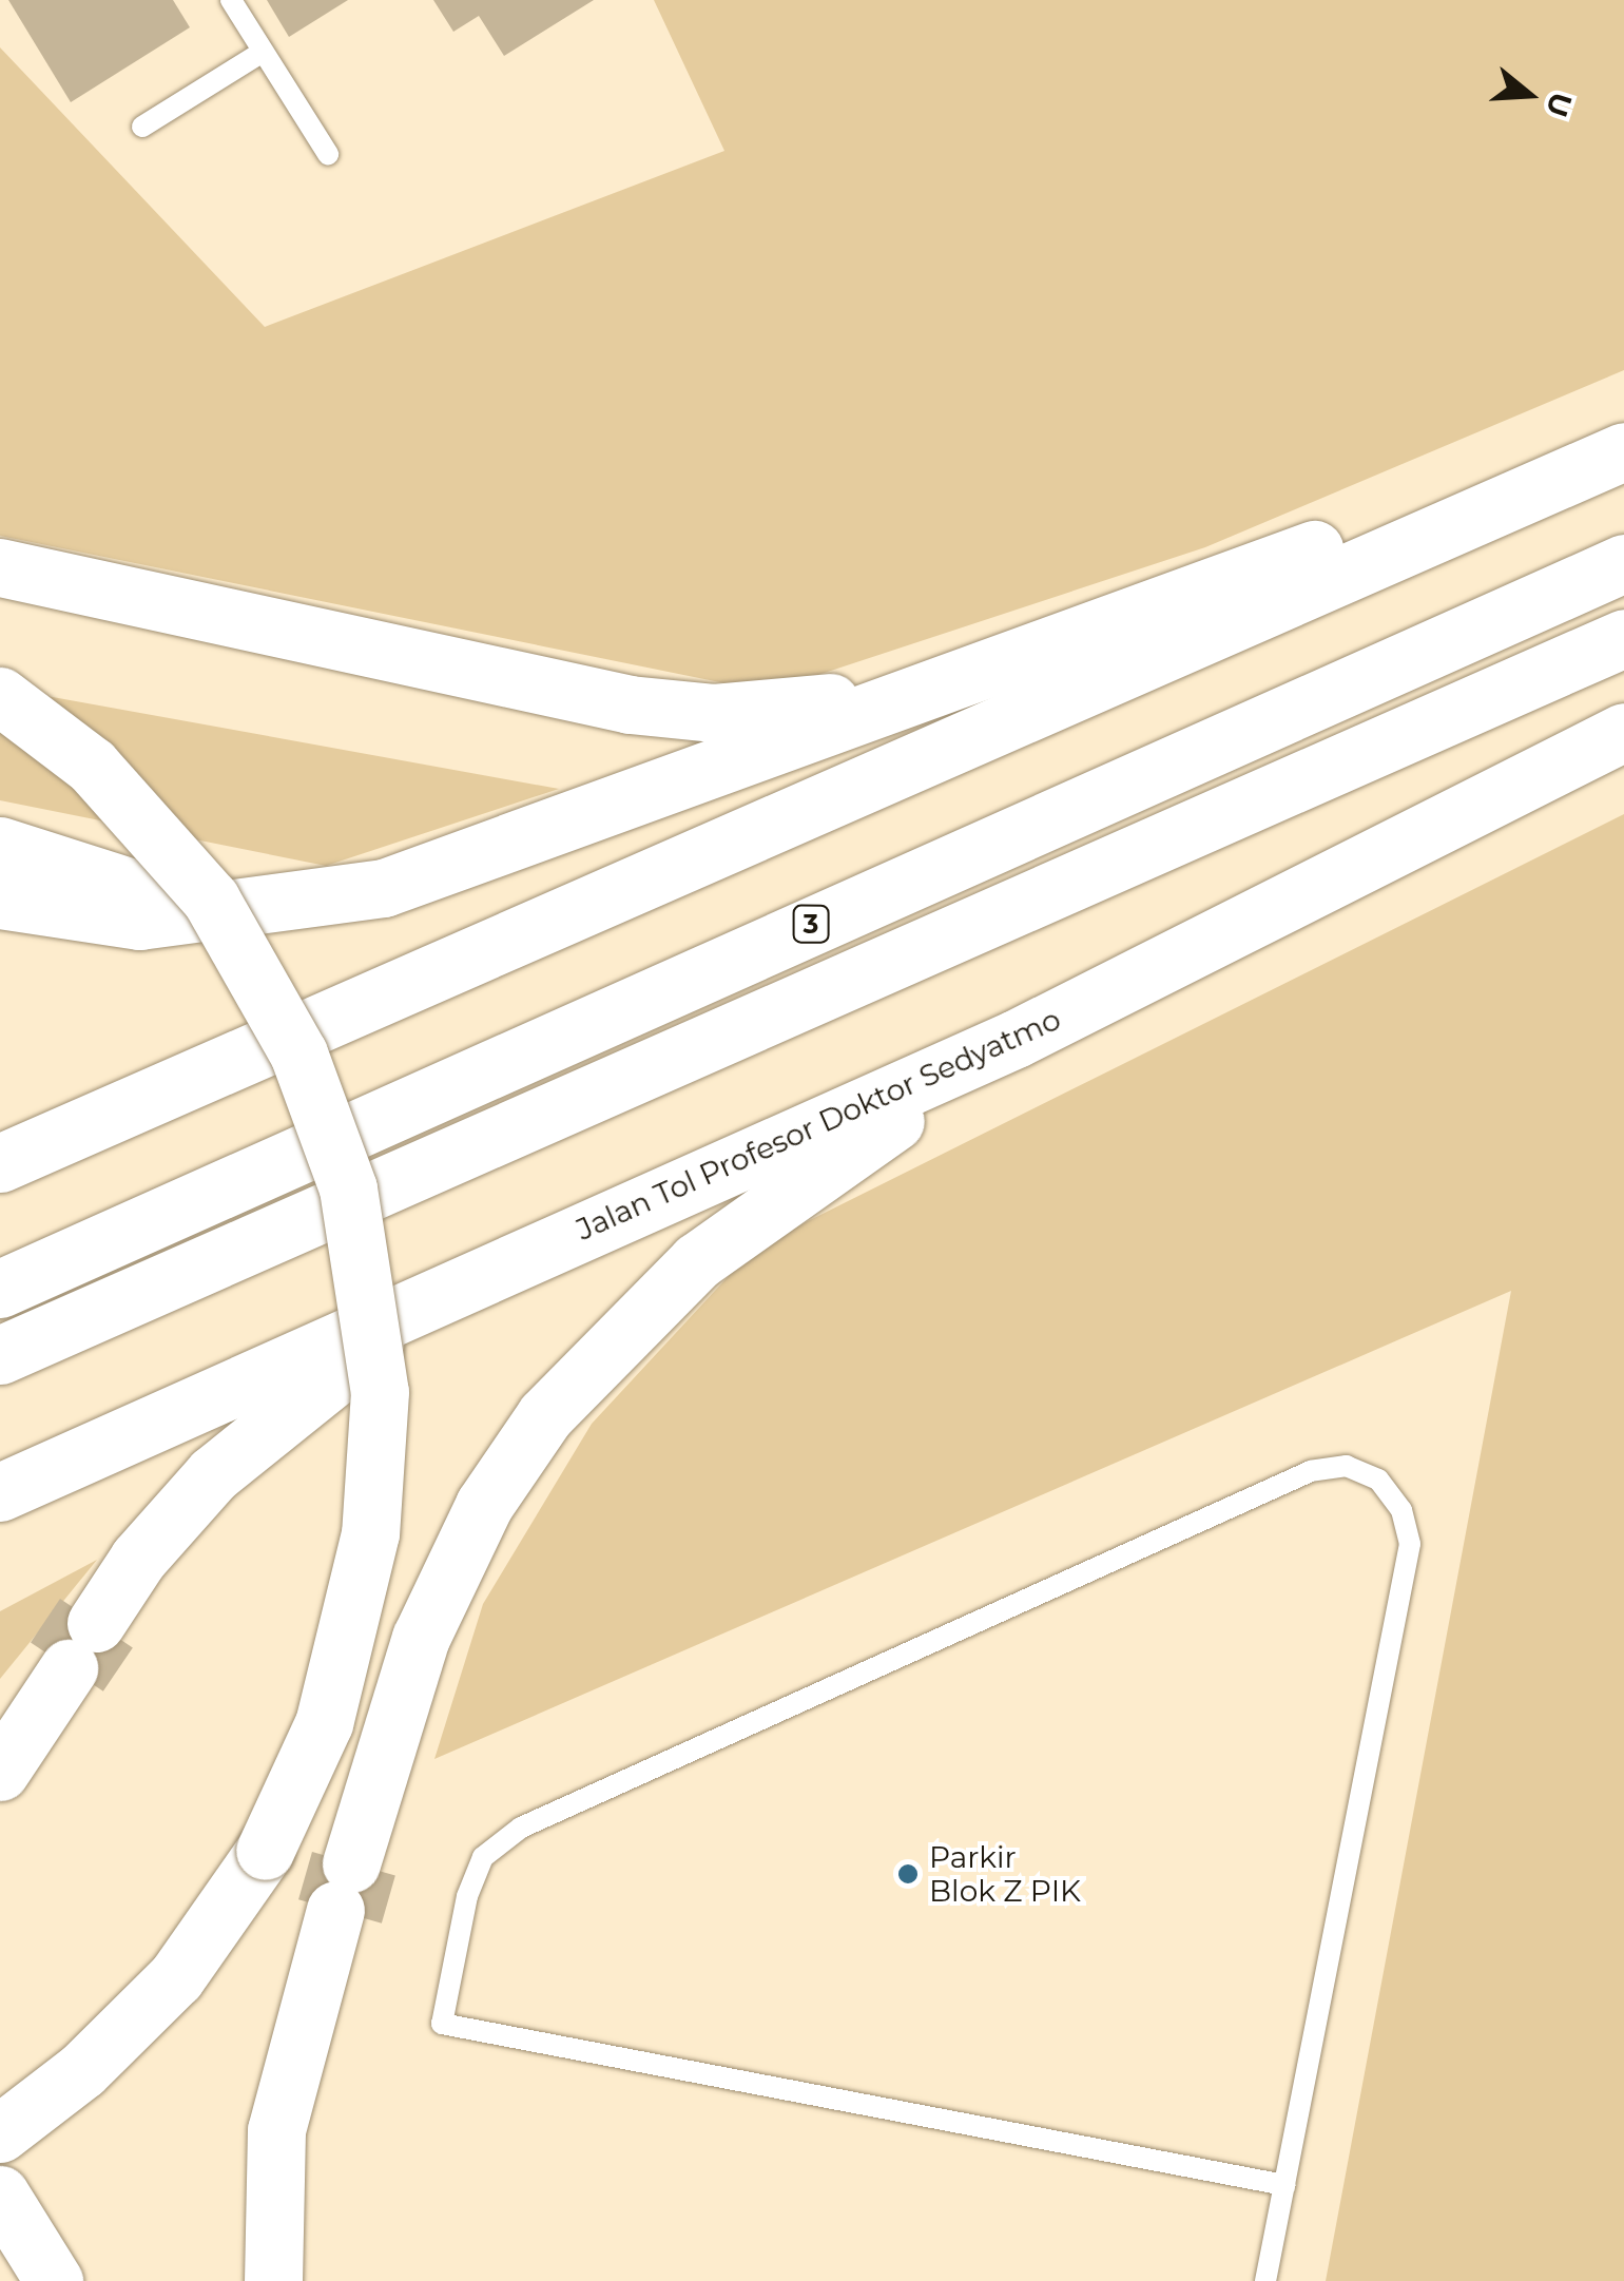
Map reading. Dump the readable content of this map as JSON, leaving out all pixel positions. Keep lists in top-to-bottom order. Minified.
{"streets":{"highway":["3","Jalan Tol Profesor Doktor Sedyatmo"]},"places":["Parkir Blok Z PIK"],"north":"right"}
